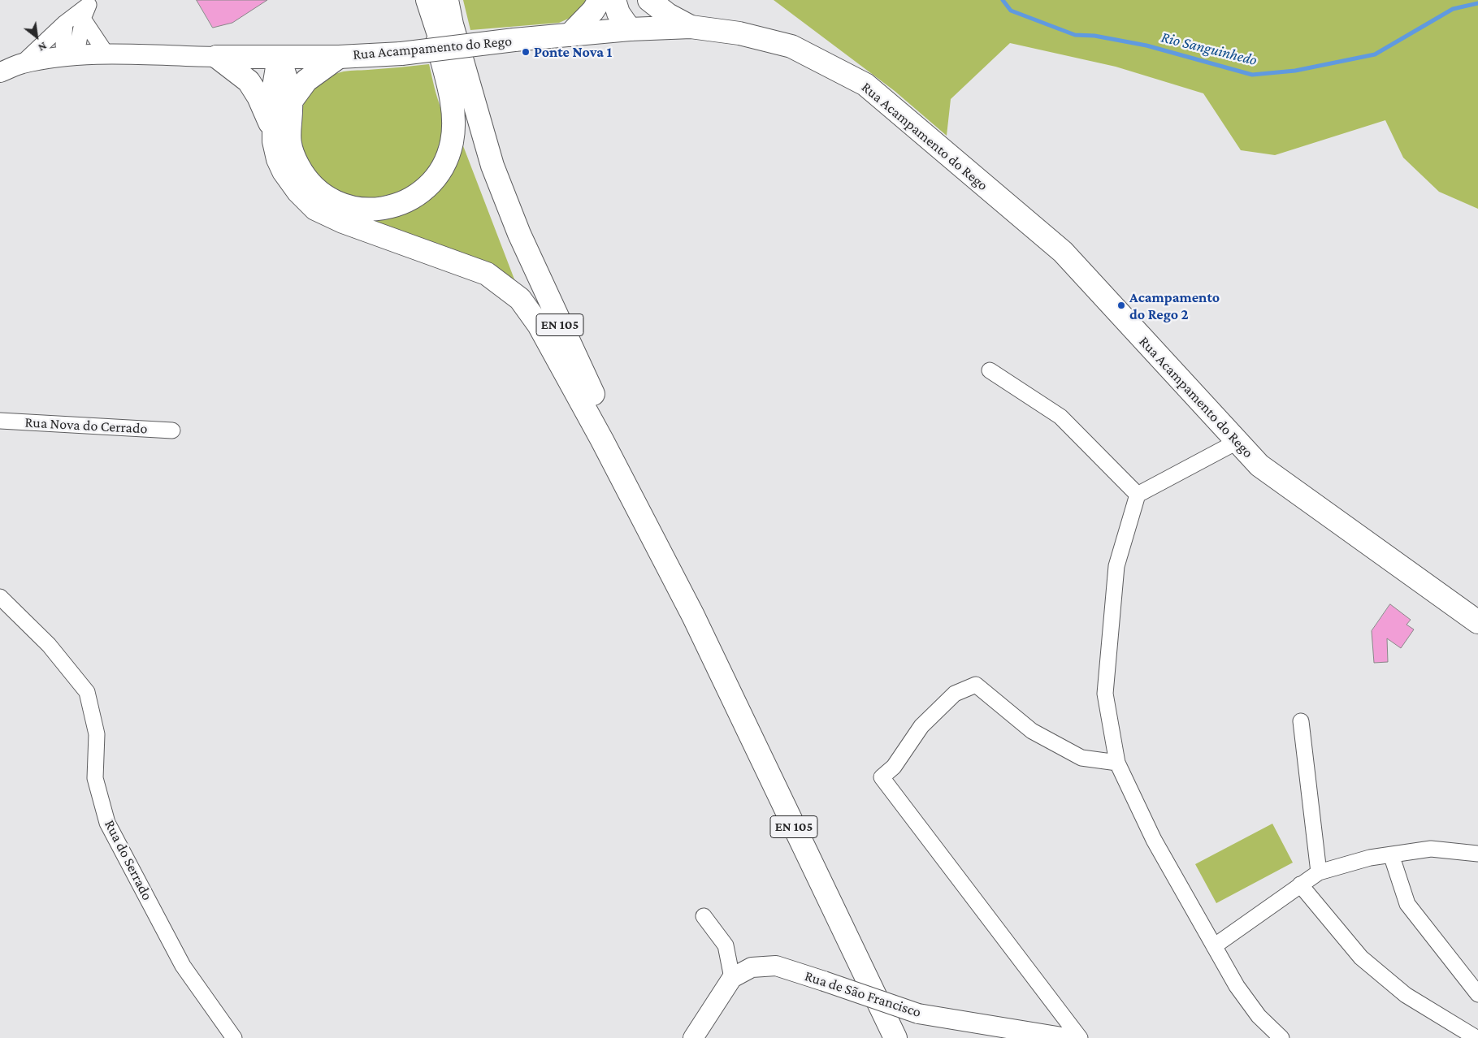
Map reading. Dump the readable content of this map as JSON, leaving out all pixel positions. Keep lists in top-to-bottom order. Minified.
{"streets":{"main road":["Rua Acampamento do Rego","EN 105"],"street":["Rua Nova do Cerrado","Rua do Serrado","Rua de São Francisco"]},"water":["Rio Sanguinhedo"],"places":["Ponte Nova 1","Acampamento do Rego 2"],"north":"bottom right"}
